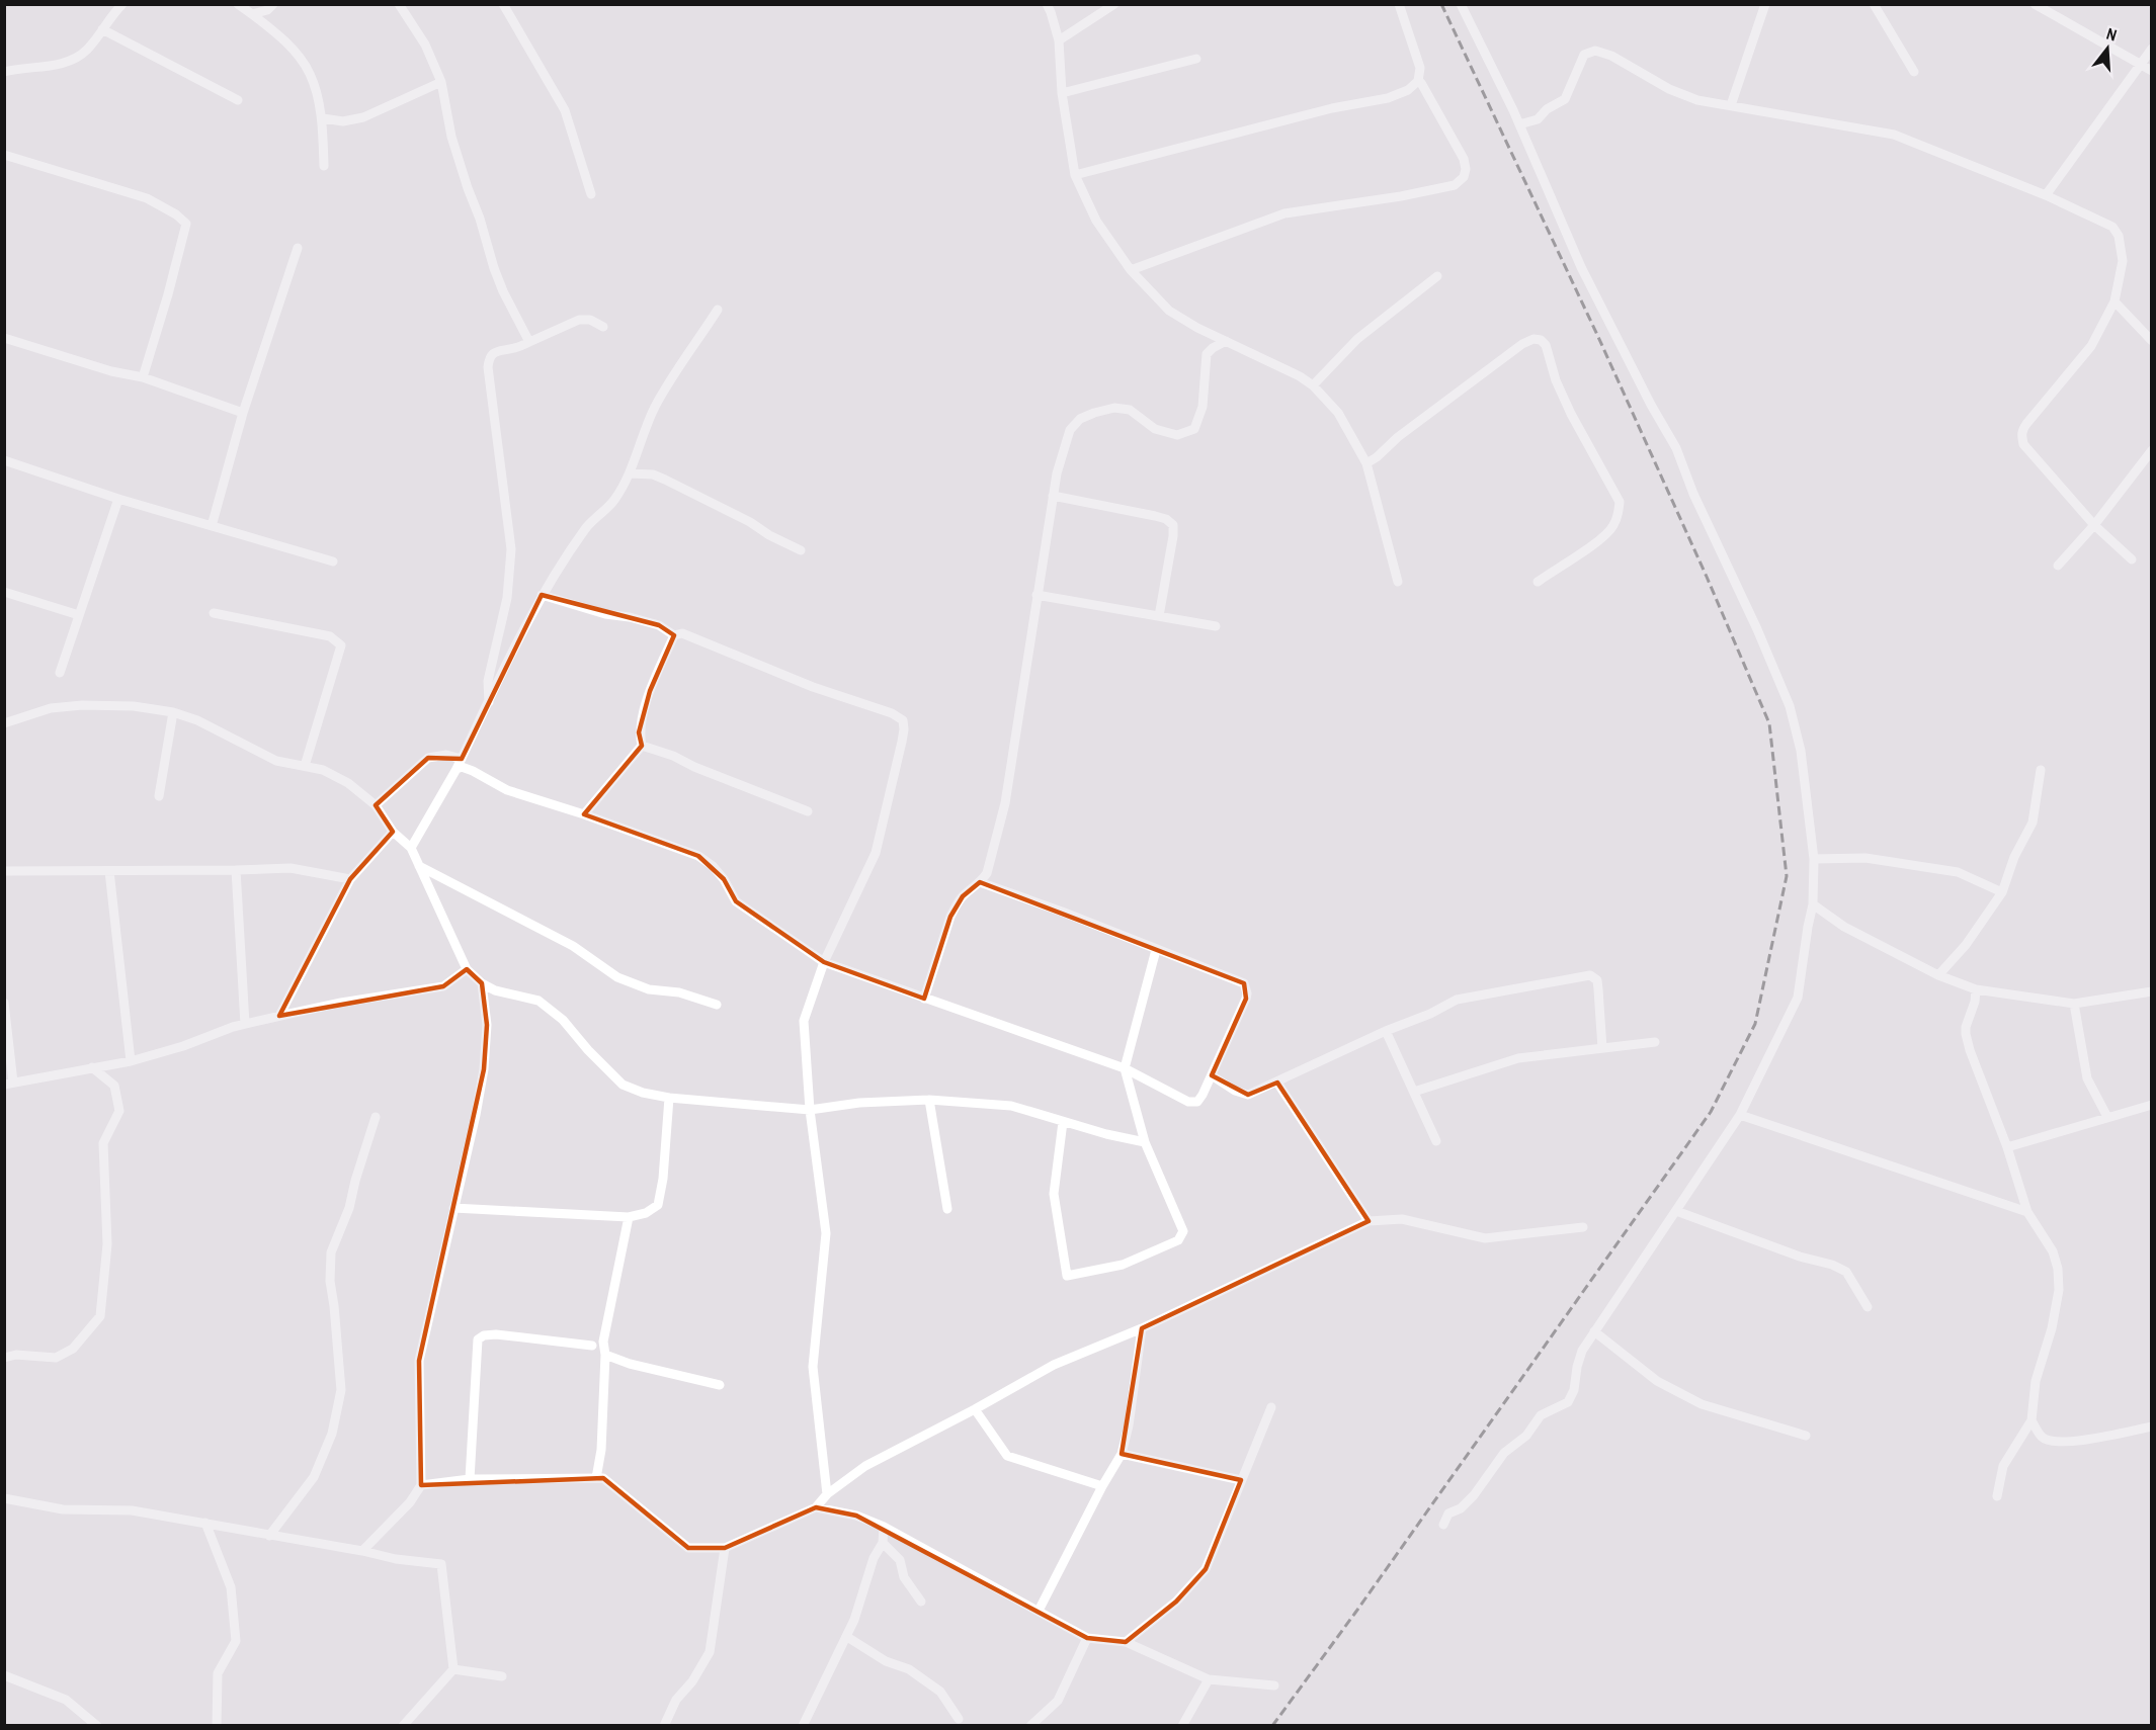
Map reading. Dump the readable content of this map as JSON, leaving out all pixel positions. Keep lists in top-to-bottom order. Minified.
{"north":"top"}
